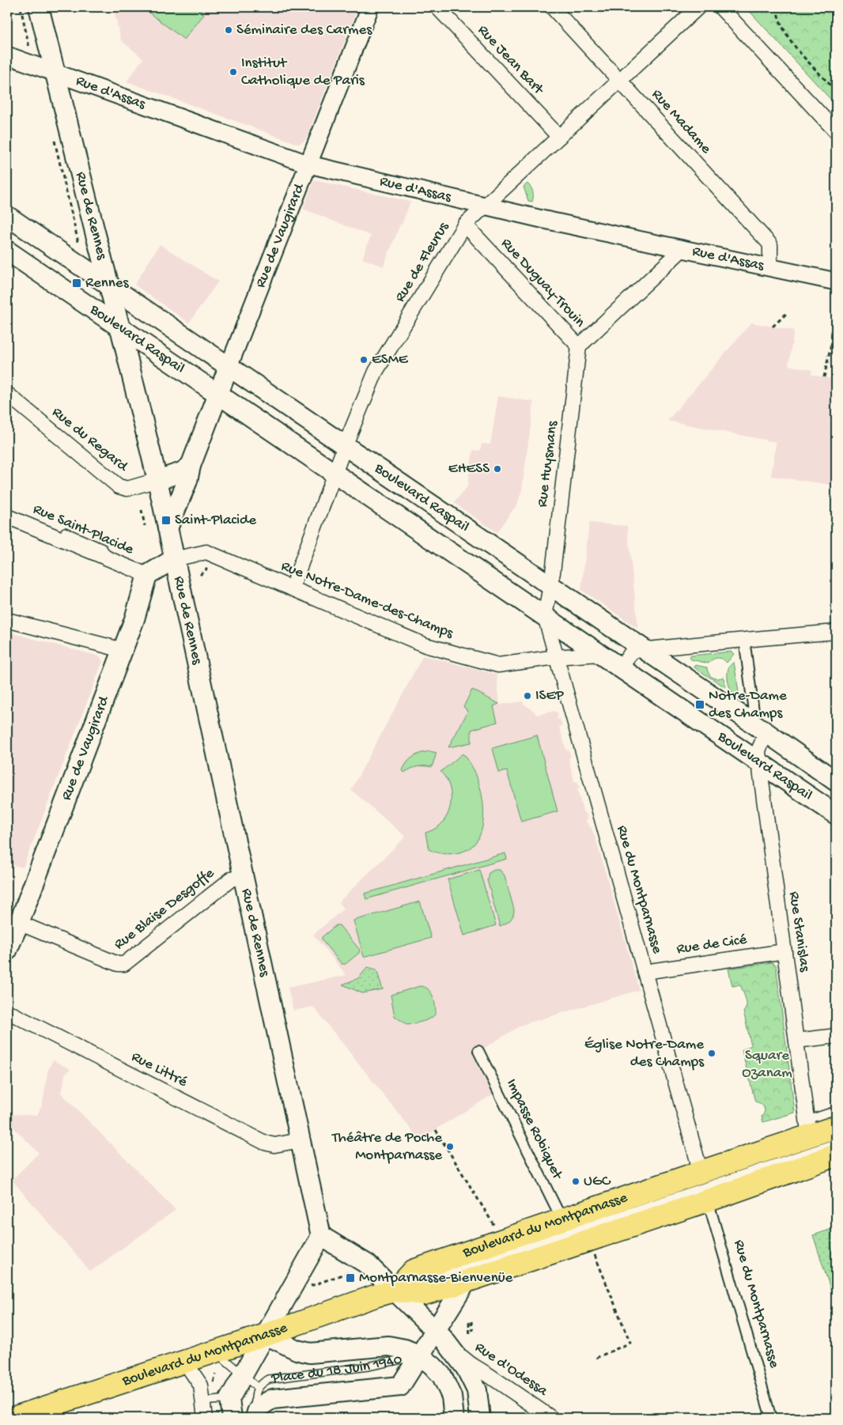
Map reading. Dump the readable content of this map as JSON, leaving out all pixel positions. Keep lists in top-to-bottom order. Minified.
{"streets":{"main road":["Rue de Rennes","Rue de Vaugirard","Boulevard Raspail","Boulevard du Montparnasse","Place du 18 Juin 1940"],"street":["Rue Jean Bart","Rue d'Assas","Rue Madame","Rue de Fleurus","Rue Duguay-Trouin","Rue du Regard","Rue Huysmans","Rue Saint-Placide","Rue Notre-Dame-des-Champs","Rue du Montparnasse","Rue Blaise Desgoffe","Rue Stanislas","Rue de Cicé","Rue Littré","Impasse Robiquet","Rue d'Odessa"]},"crossings":[["Rue Jean Bart","Rue de Fleurus"],["Rue d'Assas","Rue Madame"],["Rue d'Assas","Rue de Rennes"],["Rue d'Assas","Rue de Vaugirard"],["Rue d'Assas","Rue de Fleurus"],["Rue d'Assas","Rue Duguay-Trouin"],["Rue Madame","Rue de Fleurus"],["Rue de Rennes","Rue de Vaugirard"],["Rue de Rennes","Boulevard Raspail"],["Rue de Rennes","Rue du Regard"],["Rue de Rennes","Rue Notre-Dame-des-Champs"],["Rue de Rennes","Rue Blaise Desgoffe"],["Rue de Rennes","Rue Littré"],["Rue de Vaugirard","Boulevard Raspail"],["Rue de Vaugirard","Rue Saint-Placide"],["Rue de Vaugirard","Rue Blaise Desgoffe"],["Rue de Fleurus","Rue Duguay-Trouin"],["Rue de Fleurus","Boulevard Raspail"],["Rue de Fleurus","Rue Notre-Dame-des-Champs"],["Rue Duguay-Trouin","Rue Huysmans"],["Boulevard Raspail","Rue Huysmans"],["Boulevard Raspail","Rue Notre-Dame-des-Champs"],["Boulevard Raspail","Rue du Montparnasse"],["Boulevard Raspail","Rue Stanislas"],["Rue Huysmans","Rue du Montparnasse"],["Rue Notre-Dame-des-Champs","Rue du Montparnasse"],["Rue du Montparnasse","Rue de Cicé"],["Rue du Montparnasse","Boulevard du Montparnasse"],["Rue Stanislas","Rue de Cicé"],["Rue Stanislas","Boulevard du Montparnasse"],["Impasse Robiquet","Boulevard du Montparnasse"],["Boulevard du Montparnasse","Place du 18 Juin 1940"]],"parks":["Square Ozanam"],"places":{"other":["Séminaire des Carmes","Institut Catholique de Paris","ESME","EHESS","ISEP","Église Notre-Dame des Champs","Théâtre de Poche Montparnasse","UGC"],"transit":["Rennes","Saint-Placide","Notre-Dame des Champs","Montparnasse-Bienvenüe"]}}
